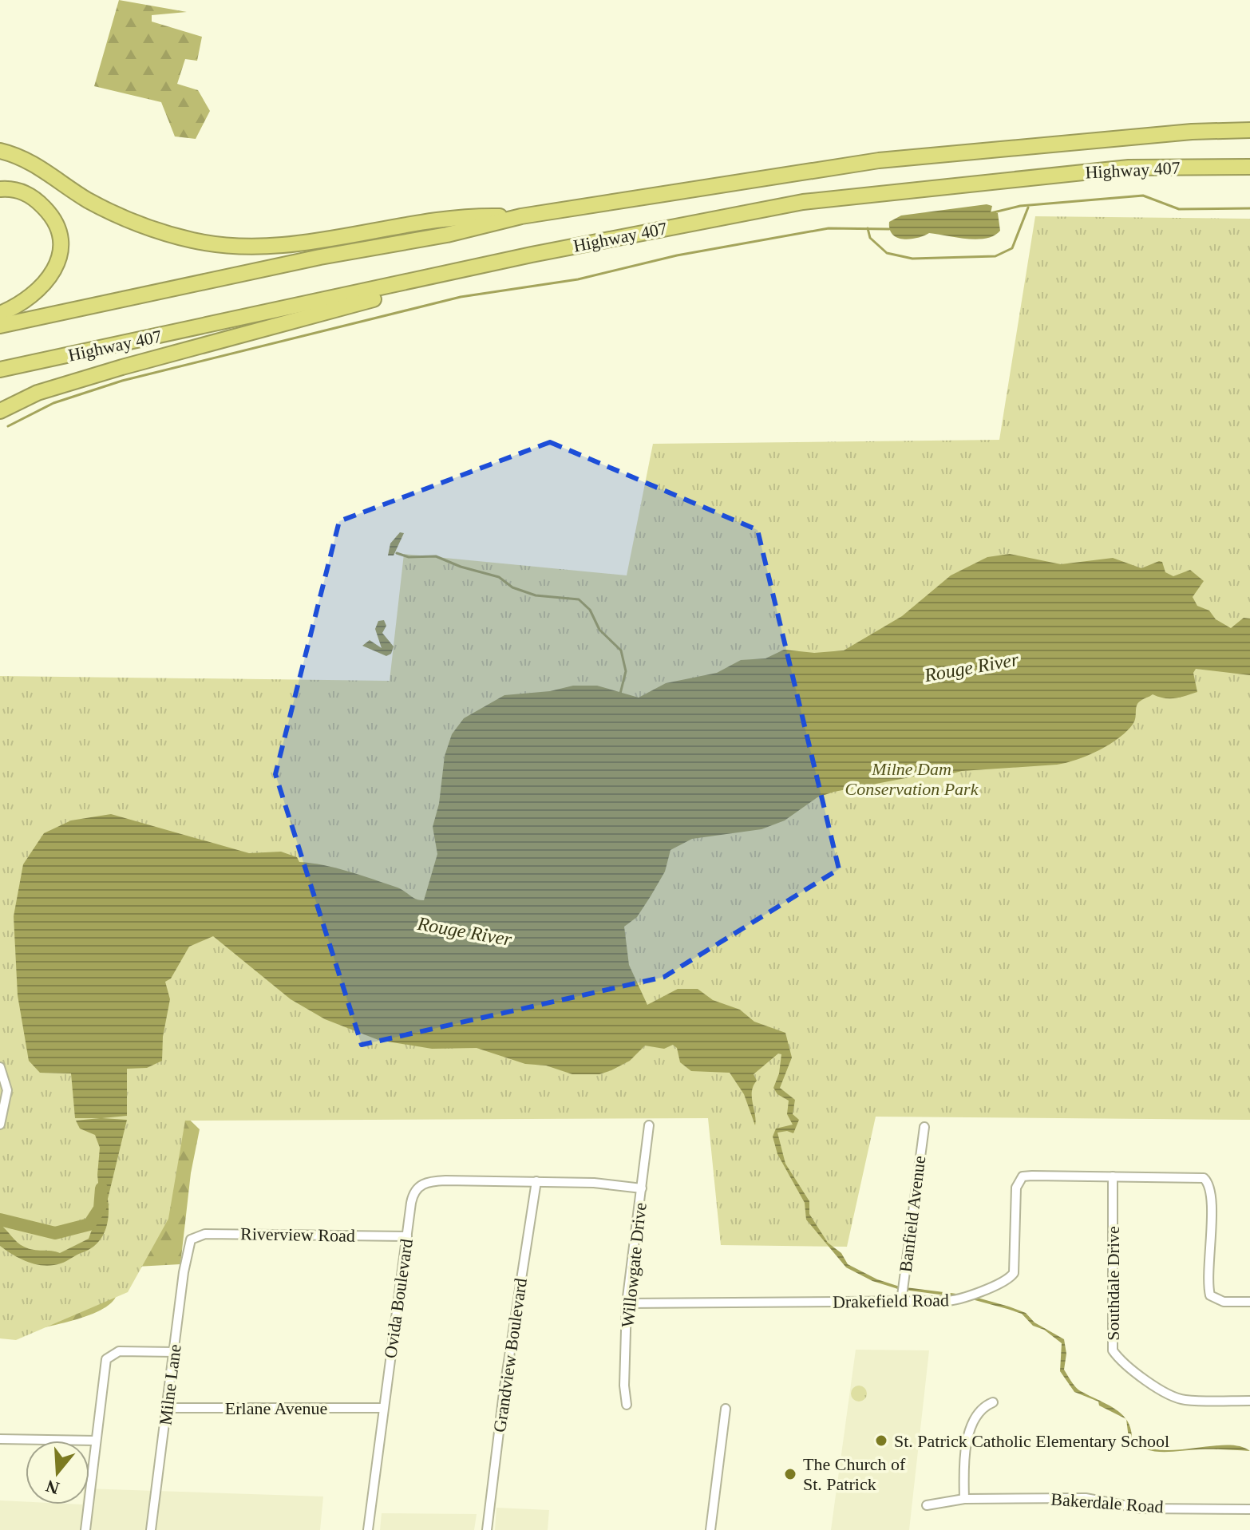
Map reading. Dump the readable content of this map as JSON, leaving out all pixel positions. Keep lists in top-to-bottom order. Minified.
{"streets":{"highway":["Highway 407"],"street":["Banfield Avenue","Riverview Road","Willowgate Drive","Southdale Drive","Ovida Boulevard","Drakefield Road","Grandview Boulevard","Milne Lane","Erlane Avenue","Bakerdale Road"]},"crossings":[["Banfield Avenue","Drakefield Road"],["Riverview Road","Ovida Boulevard"],["Riverview Road","Milne Lane"],["Willowgate Drive","Ovida Boulevard"],["Willowgate Drive","Drakefield Road"],["Southdale Drive","Drakefield Road"],["Ovida Boulevard","Grandview Boulevard"],["Ovida Boulevard","Erlane Avenue"],["Milne Lane","Erlane Avenue"]],"water":["Rouge River"],"parks":["Milne Dam Conservation Park"],"places":["St. Patrick Catholic Elementary School","The Church of St. Patrick"],"north":"bottom"}
